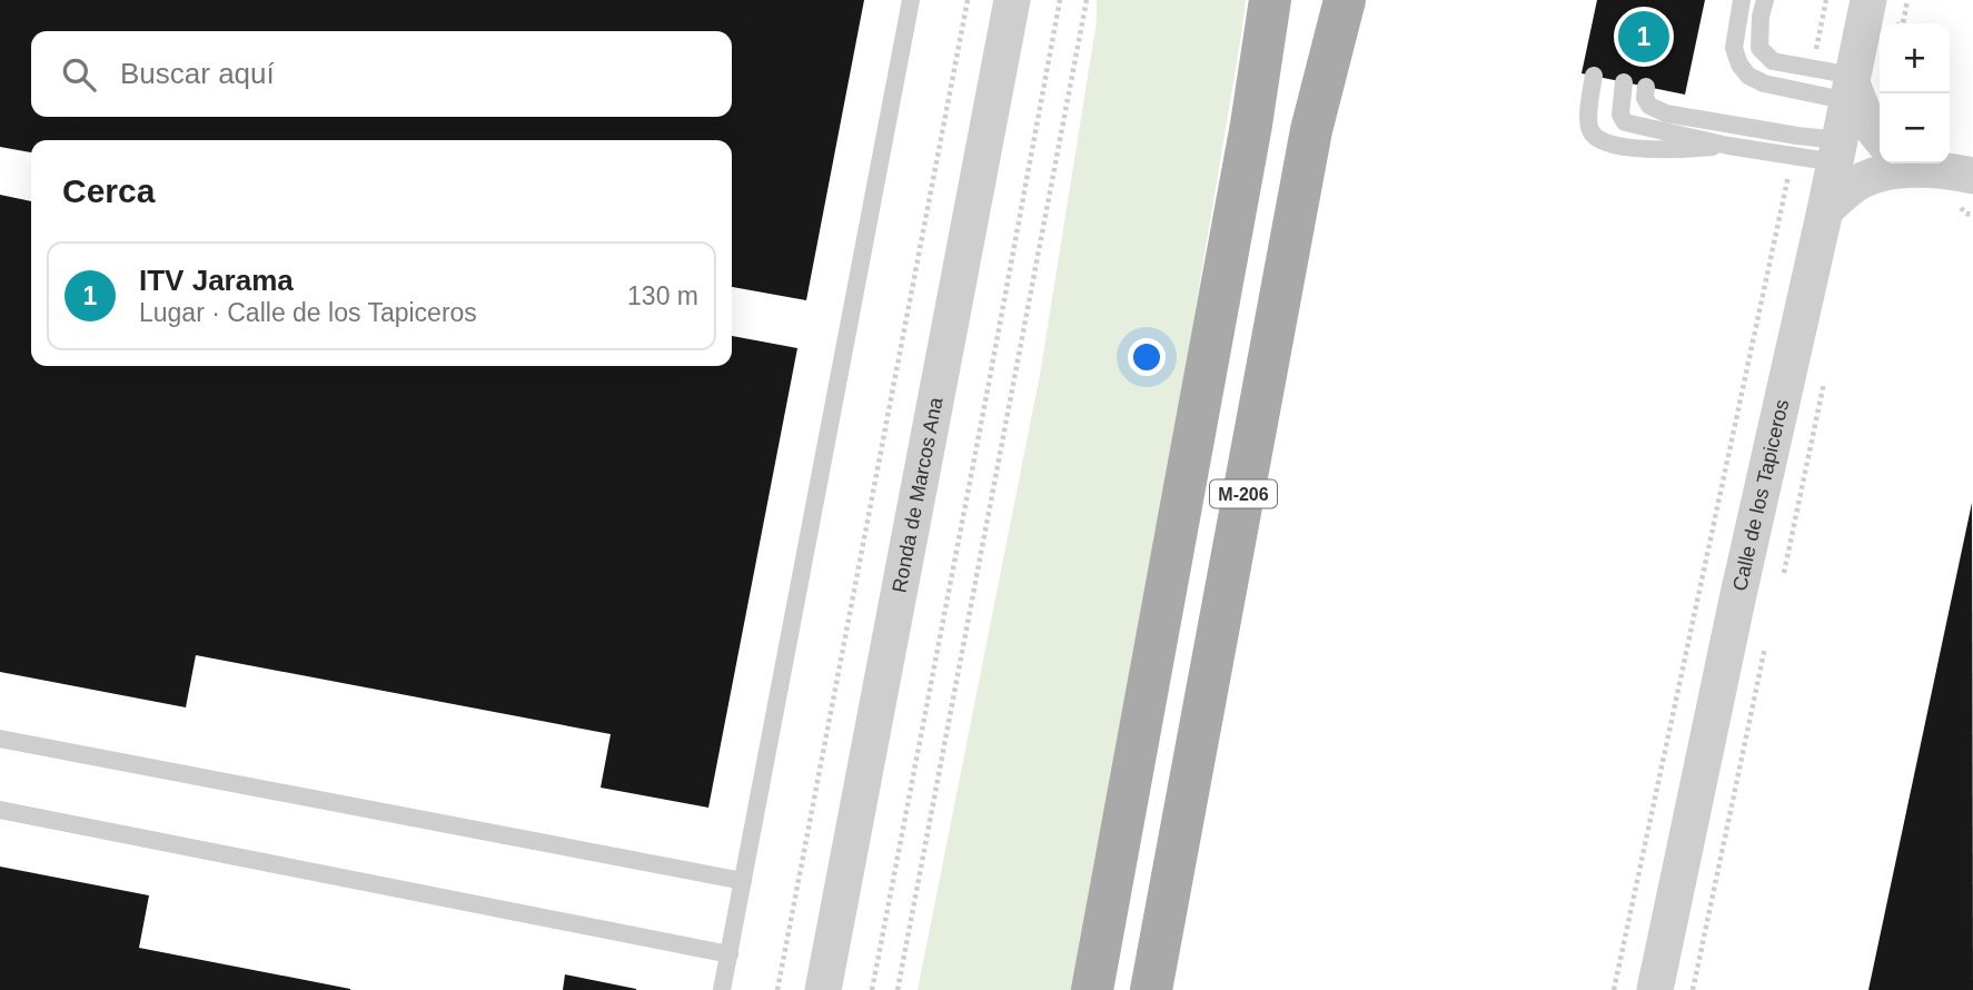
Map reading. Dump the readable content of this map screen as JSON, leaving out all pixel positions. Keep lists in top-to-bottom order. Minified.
{"streets":{"main road":["M-206"],"street":["Ronda de Marcos Ana","Calle de los Tapiceros"]},"page":{"pins":"1","map_buttons":["+","−"],"search":"Buscar aquí","heading":"Cerca","list":[{"mark":"1","name":"ITV Jarama","note":"Lugar · Calle de los Tapiceros","value":"130 m"}]}}
